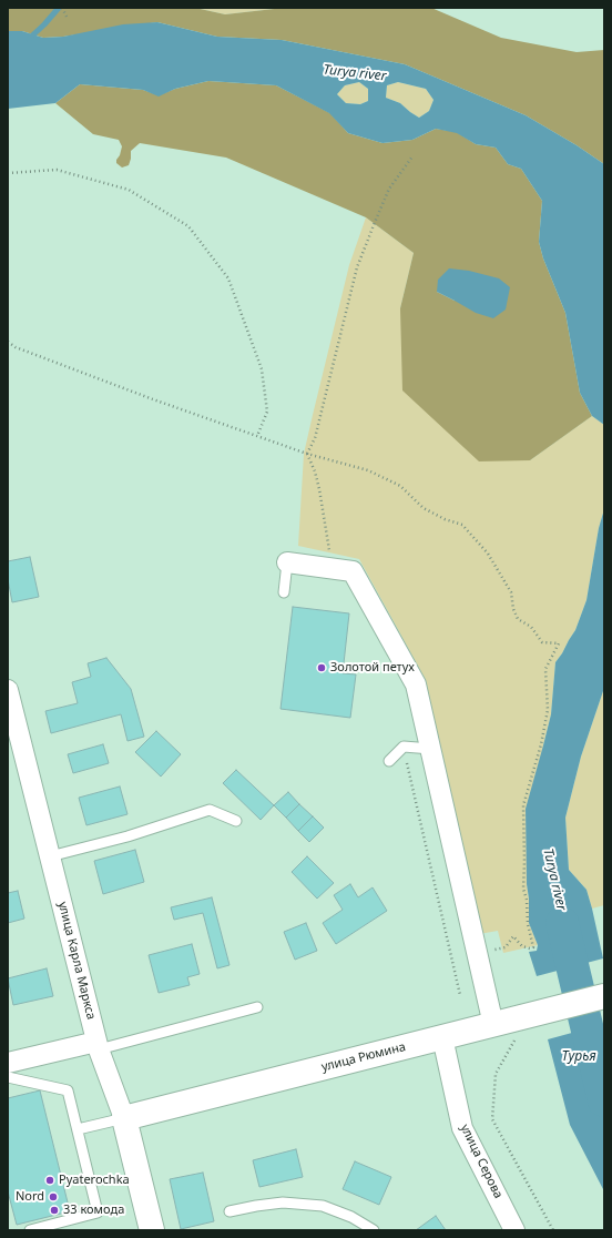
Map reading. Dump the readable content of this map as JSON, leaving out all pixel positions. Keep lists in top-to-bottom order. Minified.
{"streets":{"main road":["улица Карла Маркса","улица Рюмина"],"street":["улица Серова"]},"crossings":[["улица Карла Маркса","улица Рюмина"],["улица Рюмина","улица Серова"]],"water":["Turya river","Турья"],"places":["Золотой петух","Pyaterochka","Nord","33 комода"]}
